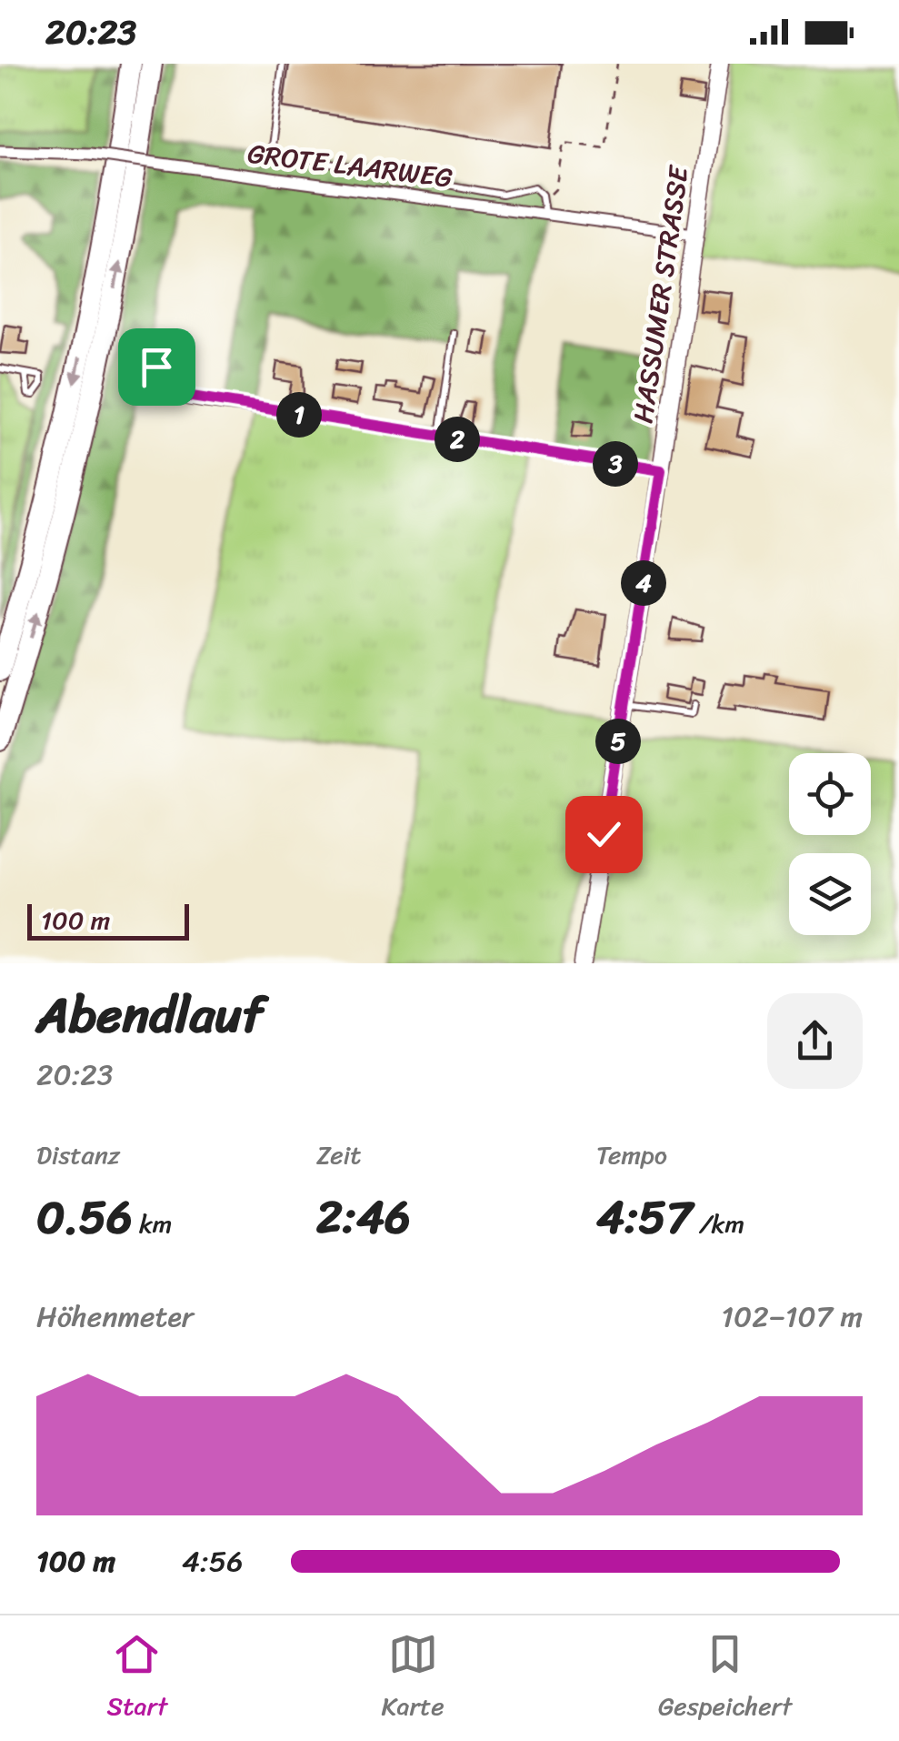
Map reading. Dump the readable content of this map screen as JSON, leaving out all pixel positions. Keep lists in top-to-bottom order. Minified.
{"streets":{"street":["GROTE LAARWEG","HASSUMER STRASSE"]},"crossings":[["GROTE LAARWEG","HASSUMER STRASSE"]],"scale_bar":"100 m","page":{"status":"20:23","pins":["1","2","3","4","5"],"scale":"100 m","heading":["Abendlauf","20:23"],"stats":[["Distanz","0.56 km"],["Zeit","2:46"],["Tempo","4:57 /km"]],"chart":["Höhenmeter","102–107 m"],"list":[{"name":"100 m","note":"4:56"}],"tabs":["Start","Karte","Gespeichert"]}}
